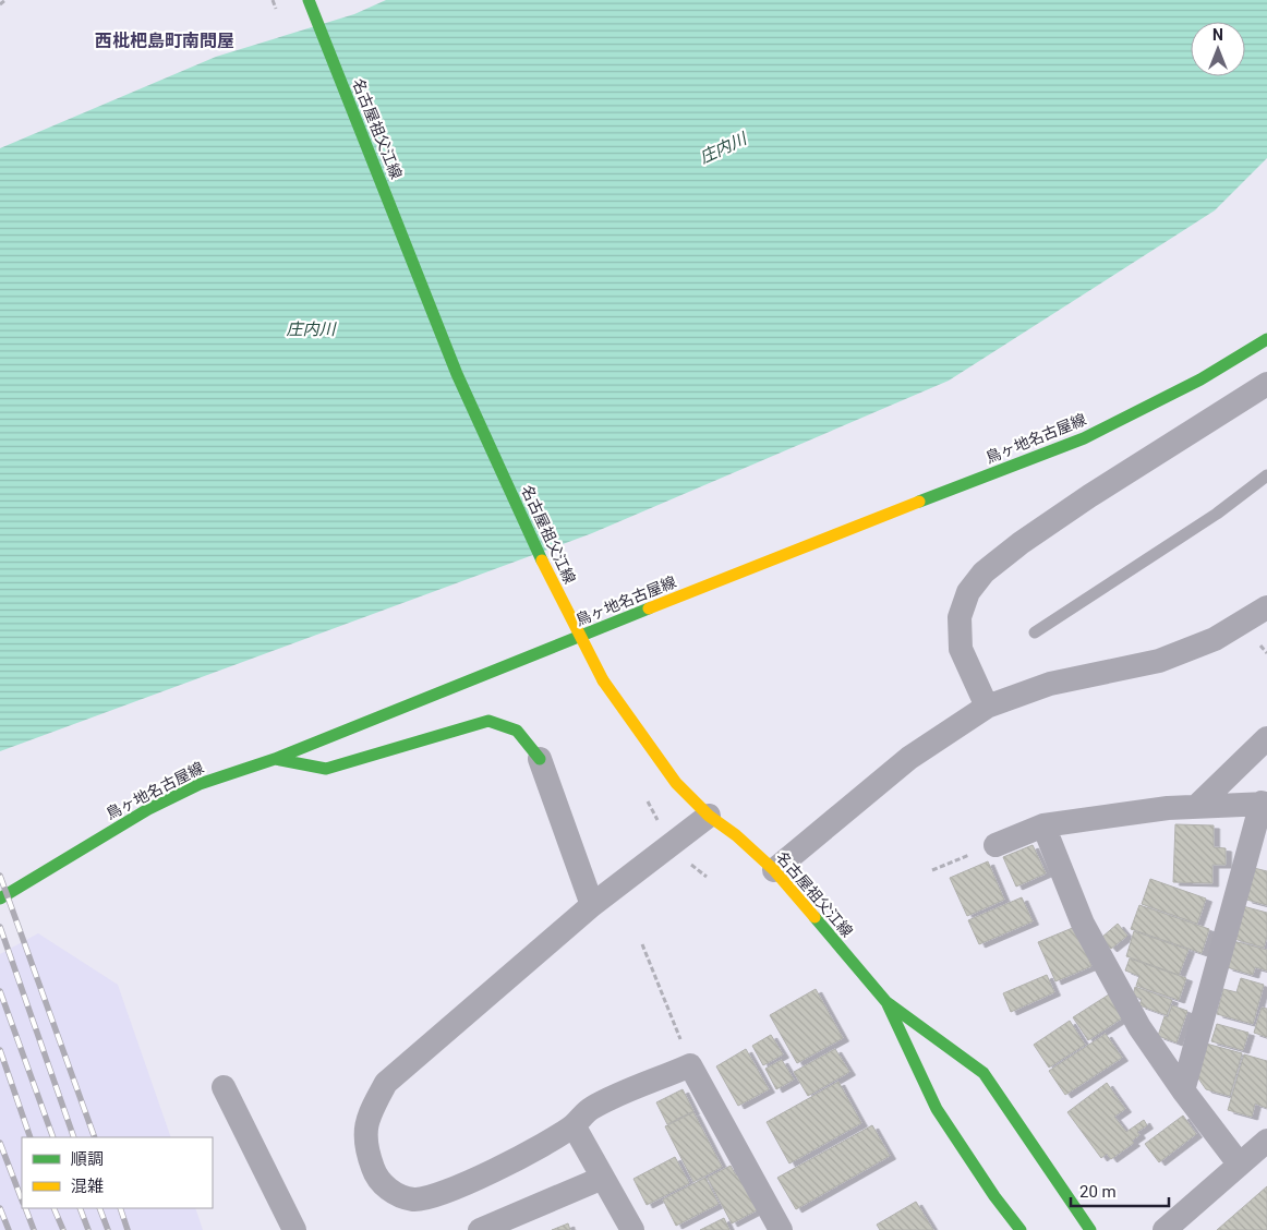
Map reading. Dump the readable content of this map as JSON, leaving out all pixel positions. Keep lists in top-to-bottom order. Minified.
{"streets":{"main road":["名古屋祖父江線","鳥ヶ地名古屋線"]},"districts":["西枇杷島町南問屋"],"water":["庄内川"],"legend":["順調","混雑"],"scale_bar":"20 m","north":"top"}
